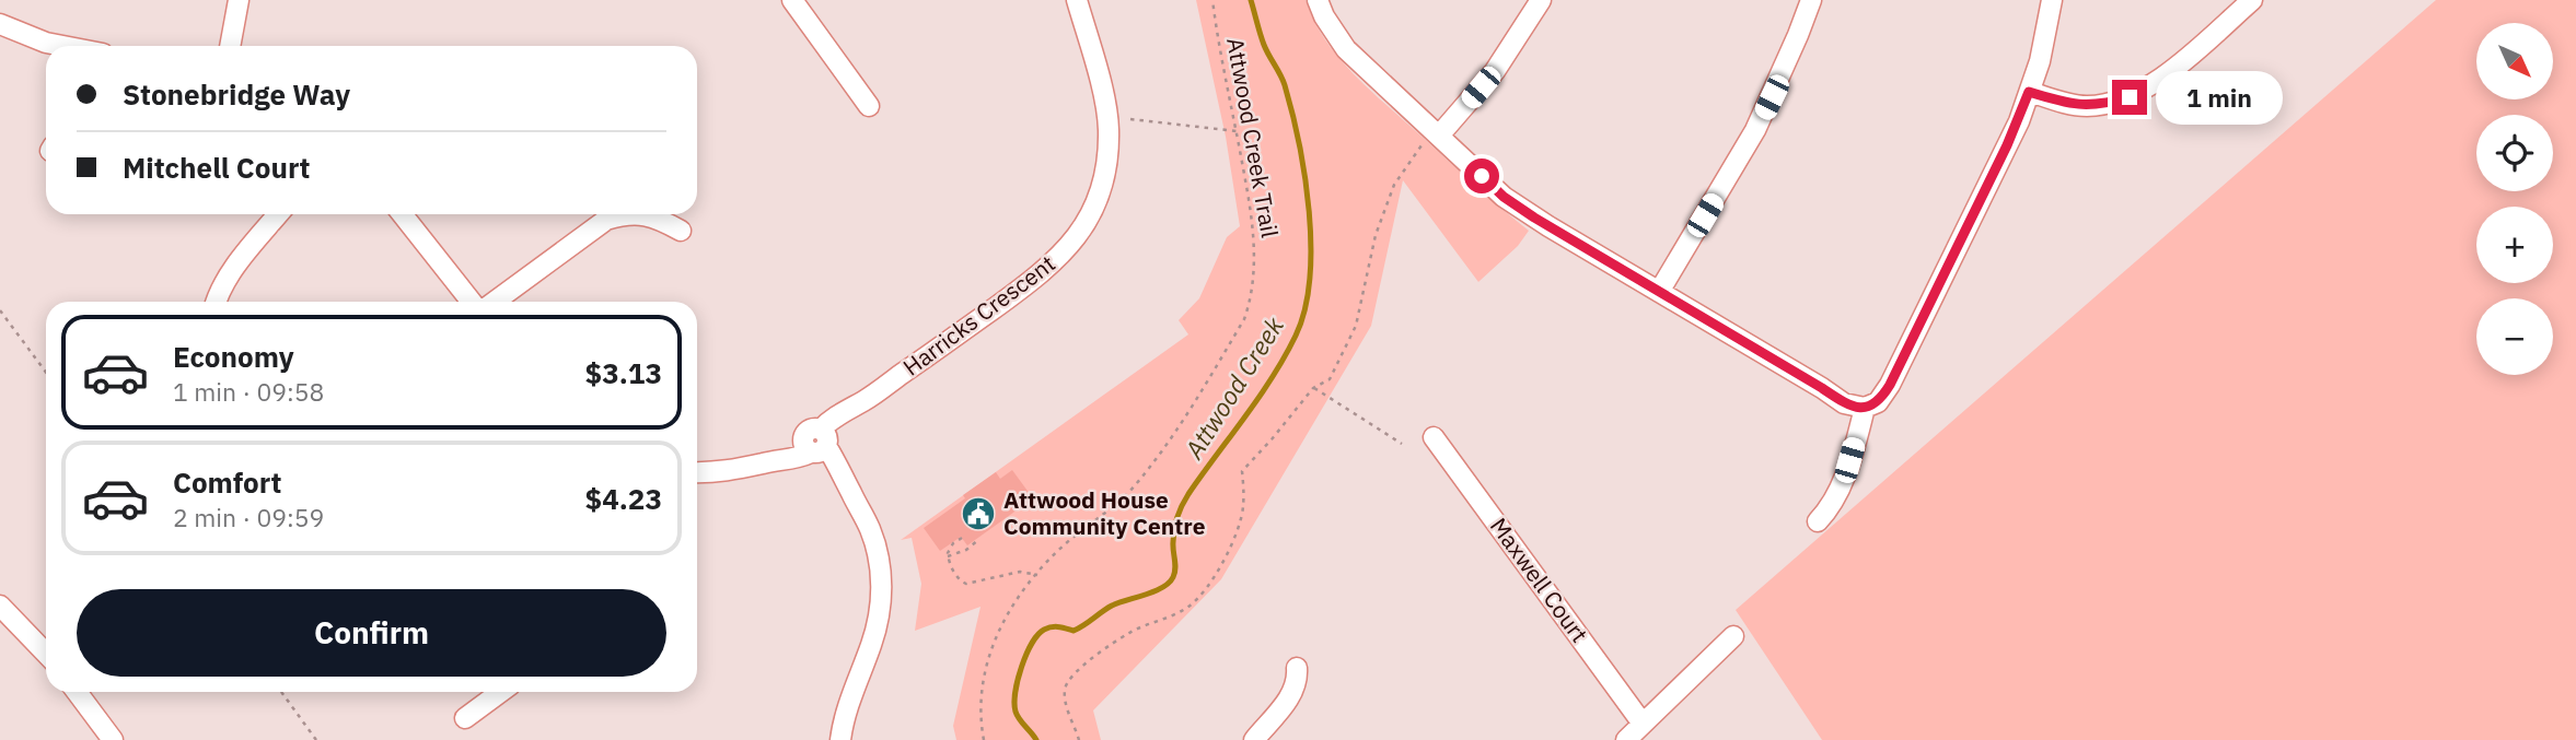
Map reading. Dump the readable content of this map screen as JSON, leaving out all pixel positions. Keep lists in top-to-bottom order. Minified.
{"streets":{"street":["Harricks Crescent","Maxwell Court"],"path":["Attwood Creek Trail"]},"water":["Attwood Creek"],"places":{"public building":["Attwood House Community Centre"]},"north":"bottom right","page":{"map_buttons":["+","−"],"banner":["Stonebridge Way","Mitchell Court"],"bubble":"1 min","list":[{"name":"Economy","note":"1 min · 09:58","value":"$3.13"},{"name":"Comfort","note":"2 min · 09:59","value":"$4.23"}],"buttons":"Confirm"}}
